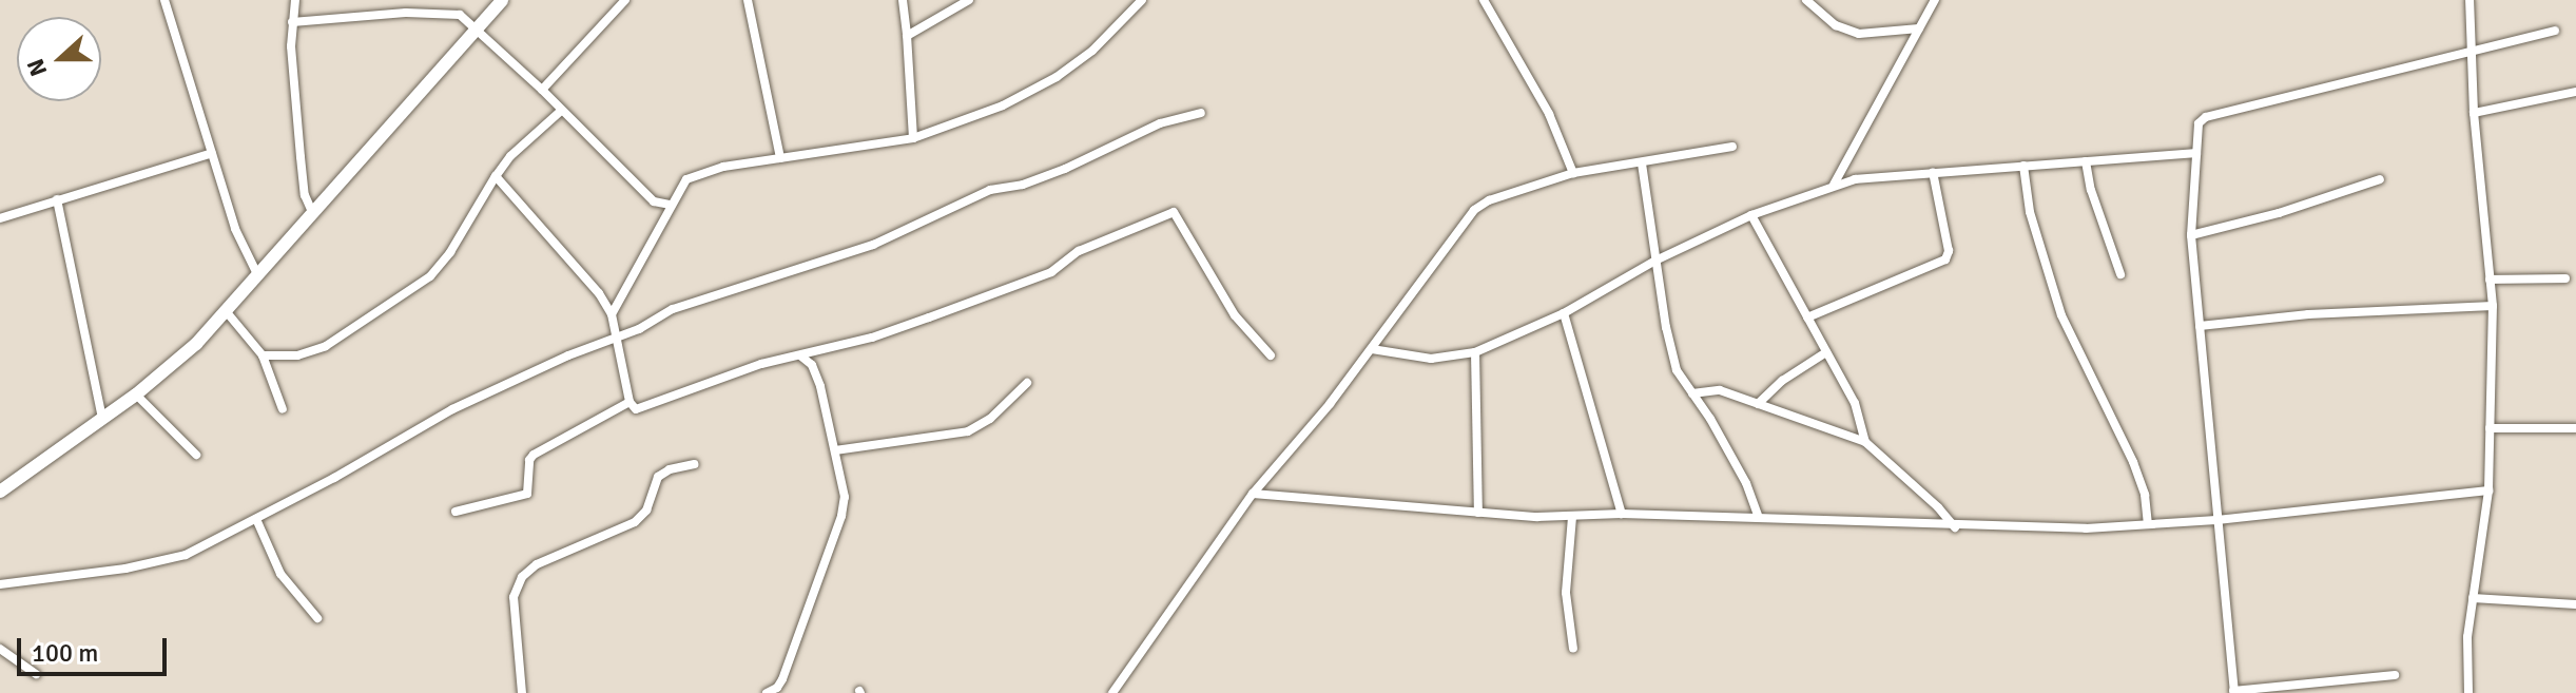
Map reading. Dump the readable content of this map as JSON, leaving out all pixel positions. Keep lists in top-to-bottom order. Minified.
{"scale_bar":"100 m","north":"left"}
